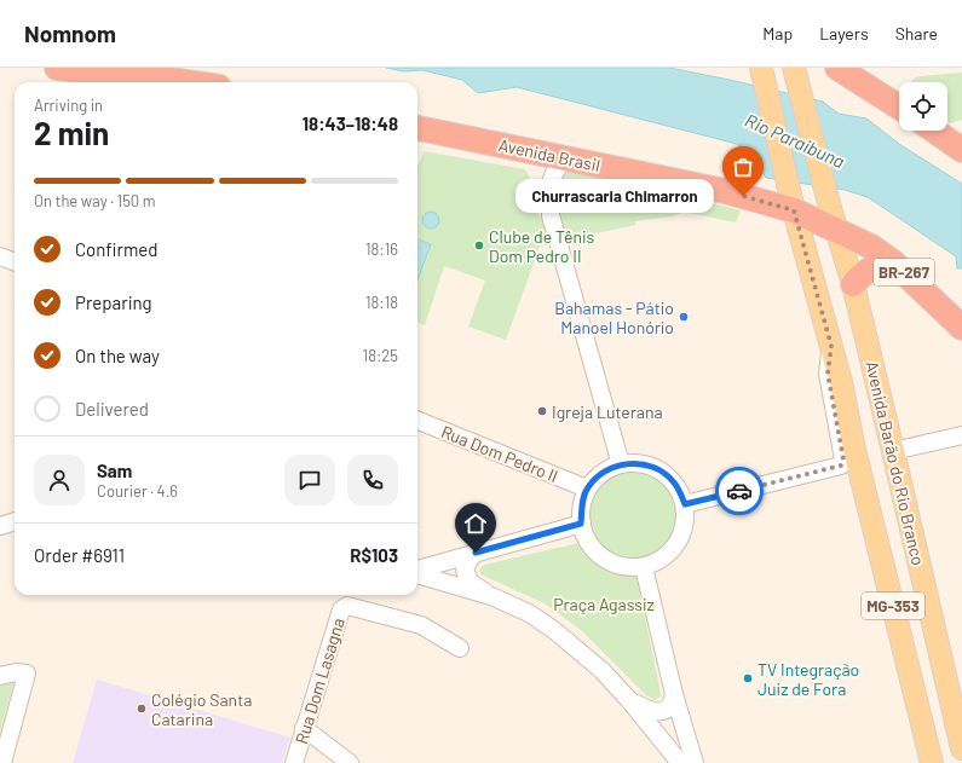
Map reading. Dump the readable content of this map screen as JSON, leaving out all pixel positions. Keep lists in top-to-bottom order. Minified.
{"streets":{"highway":["Avenida Brasil","BR-267"],"main road":["Avenida Barão do Rio Branco","MG-353"],"street":["Rua Dom Pedro II","Rua Dom Lasagna"]},"crossings":[["Avenida Brasil","Avenida Barão do Rio Branco"]],"water":["Rio Paraibuna"],"parks":["Praça Agassiz"],"places":["Churrascaria Chimarron","Clube de Tênis Dom Pedro II","Bahamas - Pátio Manoel Honório","Igreja Luterana","TV Integração Juiz de Fora","Colégio Santa Catarina"],"page":{"header":"Nomnom","nav":["Map","Layers","Share"],"heading":["2 min","Arriving in","18:43–18:48"],"panel":["Sam","Courier · 4.6","Order #6911","R$103"],"bar":"On the way · 150 m","bubble":"Churrascaria Chimarron","list":[["Confirmed","18:16"],["Preparing","18:18"],["On the way","18:25"],"Delivered"]}}
